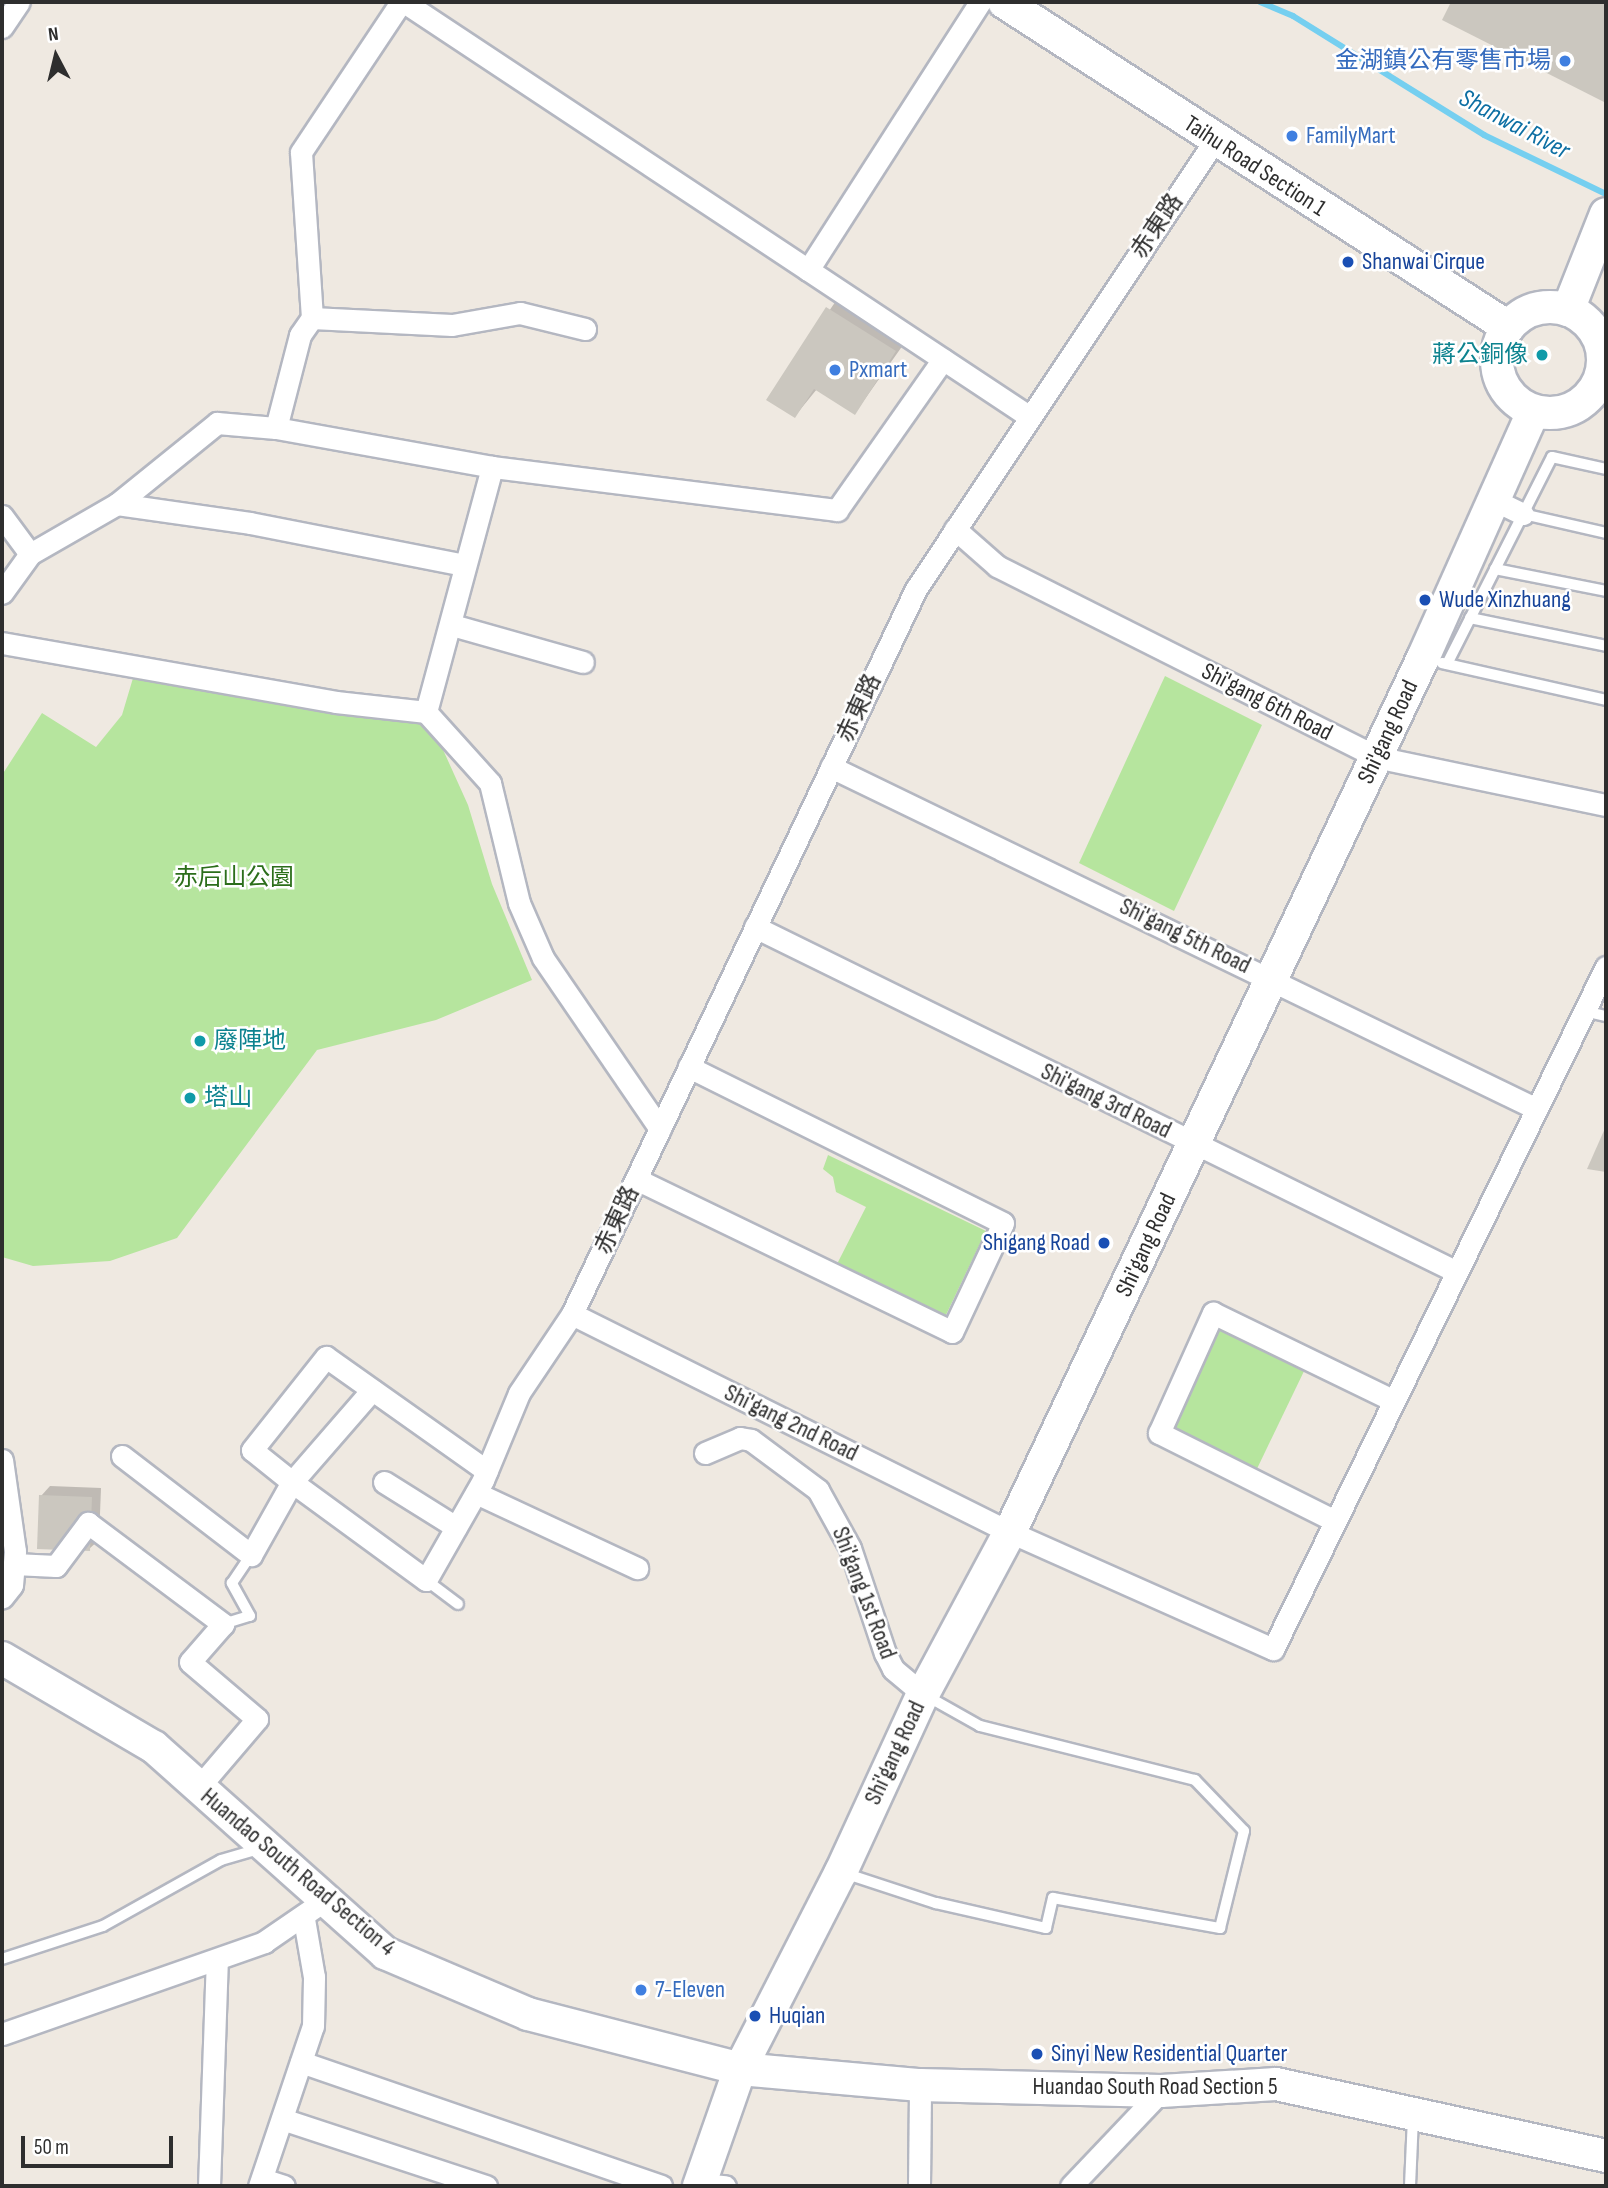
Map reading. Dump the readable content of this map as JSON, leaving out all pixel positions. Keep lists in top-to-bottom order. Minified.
{"streets":{"street":["Taihu Road Section 1","赤東路","Shi'gang 6th Road","Shi'gang Road","Shi'gang 5th Road","Shi'gang 3rd Road","Shi'gang 2nd Road","Shi'gang 1st Road","Huandao South Road Section 4","Huandao South Road Section 5"]},"crossings":[["Taihu Road Section 1","赤東路"],["Taihu Road Section 1","Shi'gang Road"],["赤東路","Shi'gang 6th Road"],["赤東路","Shi'gang 5th Road"],["赤東路","Shi'gang 3rd Road"],["赤東路","Shi'gang 2nd Road"],["Shi'gang 6th Road","Shi'gang Road"],["Shi'gang Road","Shi'gang 5th Road"],["Shi'gang Road","Shi'gang 3rd Road"],["Shi'gang Road","Shi'gang 2nd Road"],["Shi'gang Road","Shi'gang 1st Road"],["Shi'gang Road","Huandao South Road Section 4"],["Shi'gang Road","Huandao South Road Section 5"],["Huandao South Road Section 4","Huandao South Road Section 5"]],"water":["Shanwai River"],"parks":["赤后山公園"],"places":["金湖鎮公有零售市場","FamilyMart","Shanwai Cirque","蔣公銅像","Pxmart","Wude Xinzhuang","廢陣地","塔山","Shigang Road","7-Eleven","Huqian","Sinyi New Residential Quarter"],"scale_bar":"50 m","north":"top"}
